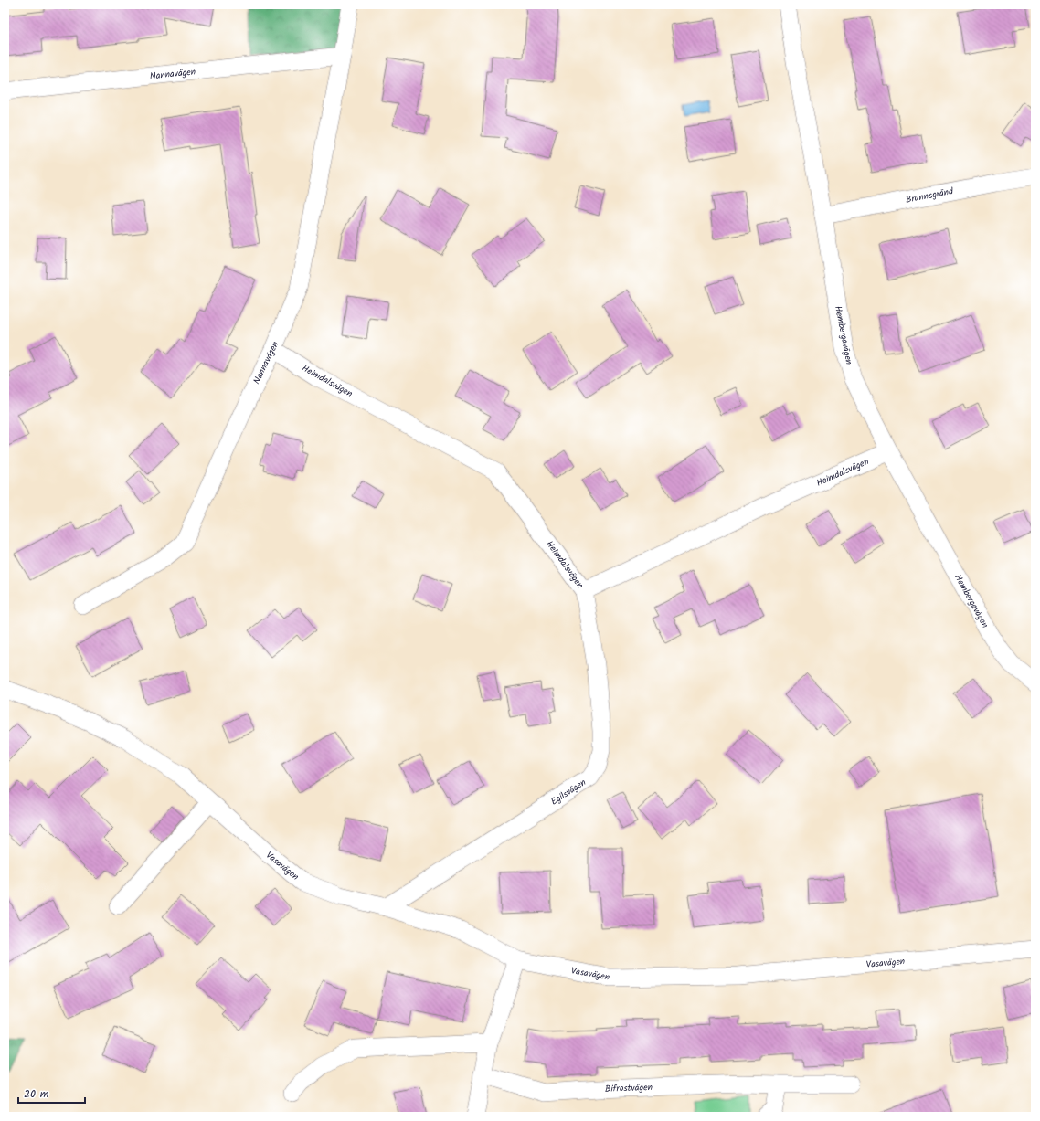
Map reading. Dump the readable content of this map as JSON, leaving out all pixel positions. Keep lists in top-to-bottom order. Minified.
{"streets":{"street":["Nannavägen","Brunnsgränd","Hembergavägen","Heimdalsvägen","Egilsvägen","Vasavägen","Bifrostvägen"]},"crossings":[["Nannavägen","Heimdalsvägen"],["Brunnsgränd","Hembergavägen"],["Hembergavägen","Heimdalsvägen"],["Heimdalsvägen","Egilsvägen"],["Egilsvägen","Vasavägen"]],"scale_bar":"20 m"}
